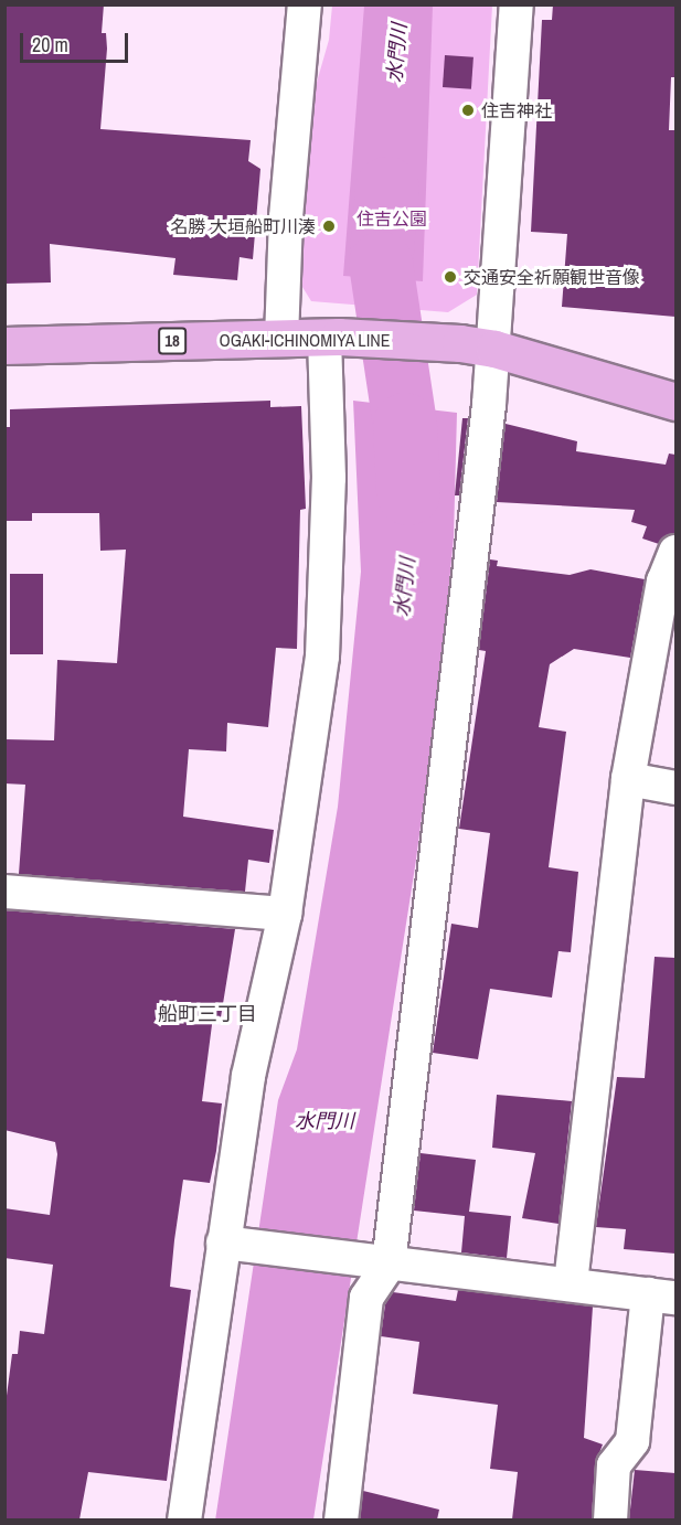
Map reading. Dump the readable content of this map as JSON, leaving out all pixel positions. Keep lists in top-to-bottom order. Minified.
{"streets":{"main road":["OGAKI-ICHINOMIYA LINE","18"]},"districts":["船町三丁目"],"water":["水門川"],"parks":["住吉公園"],"places":["住吉神社","名勝 大垣船町川湊","交通安全祈願観世音像"],"scale_bar":"20 m"}
